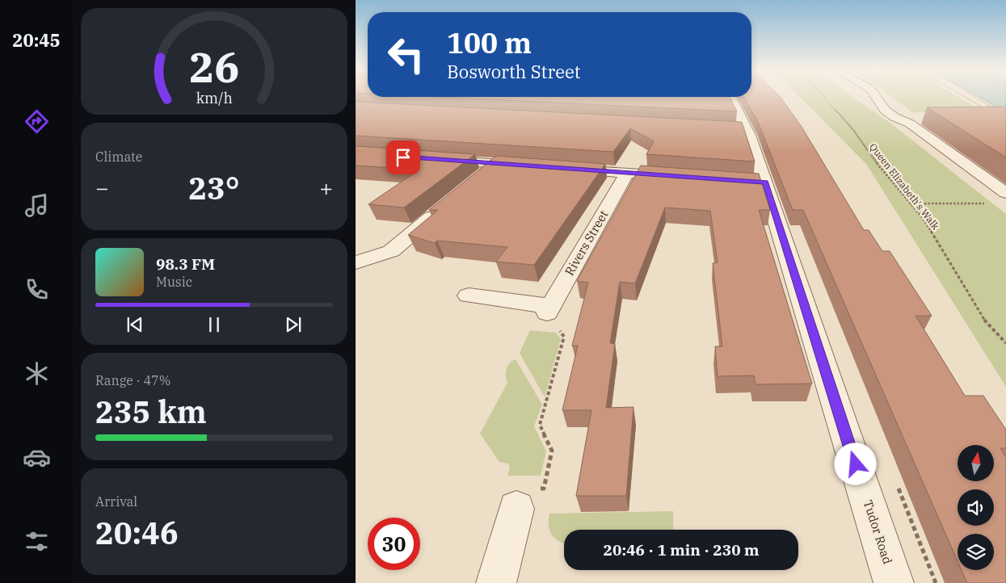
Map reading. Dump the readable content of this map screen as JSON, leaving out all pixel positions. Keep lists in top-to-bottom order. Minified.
{"streets":{"street":["Rivers Street","Tudor Road"],"path":["Queen Elizabeth's Walk"]},"north":"top","page":{"tabs":"20:45","turn":["100 m","Bosworth Street"],"tile":["Climate",["Range · 47%","235 km"],["Arrival","20:46"]],"heat":["−","23°","+"],"song":["98.3 FM","Music"],"limit":"30","trip":"20:46 · 1 min · 230 m","gauge":["26","km/h"]}}
